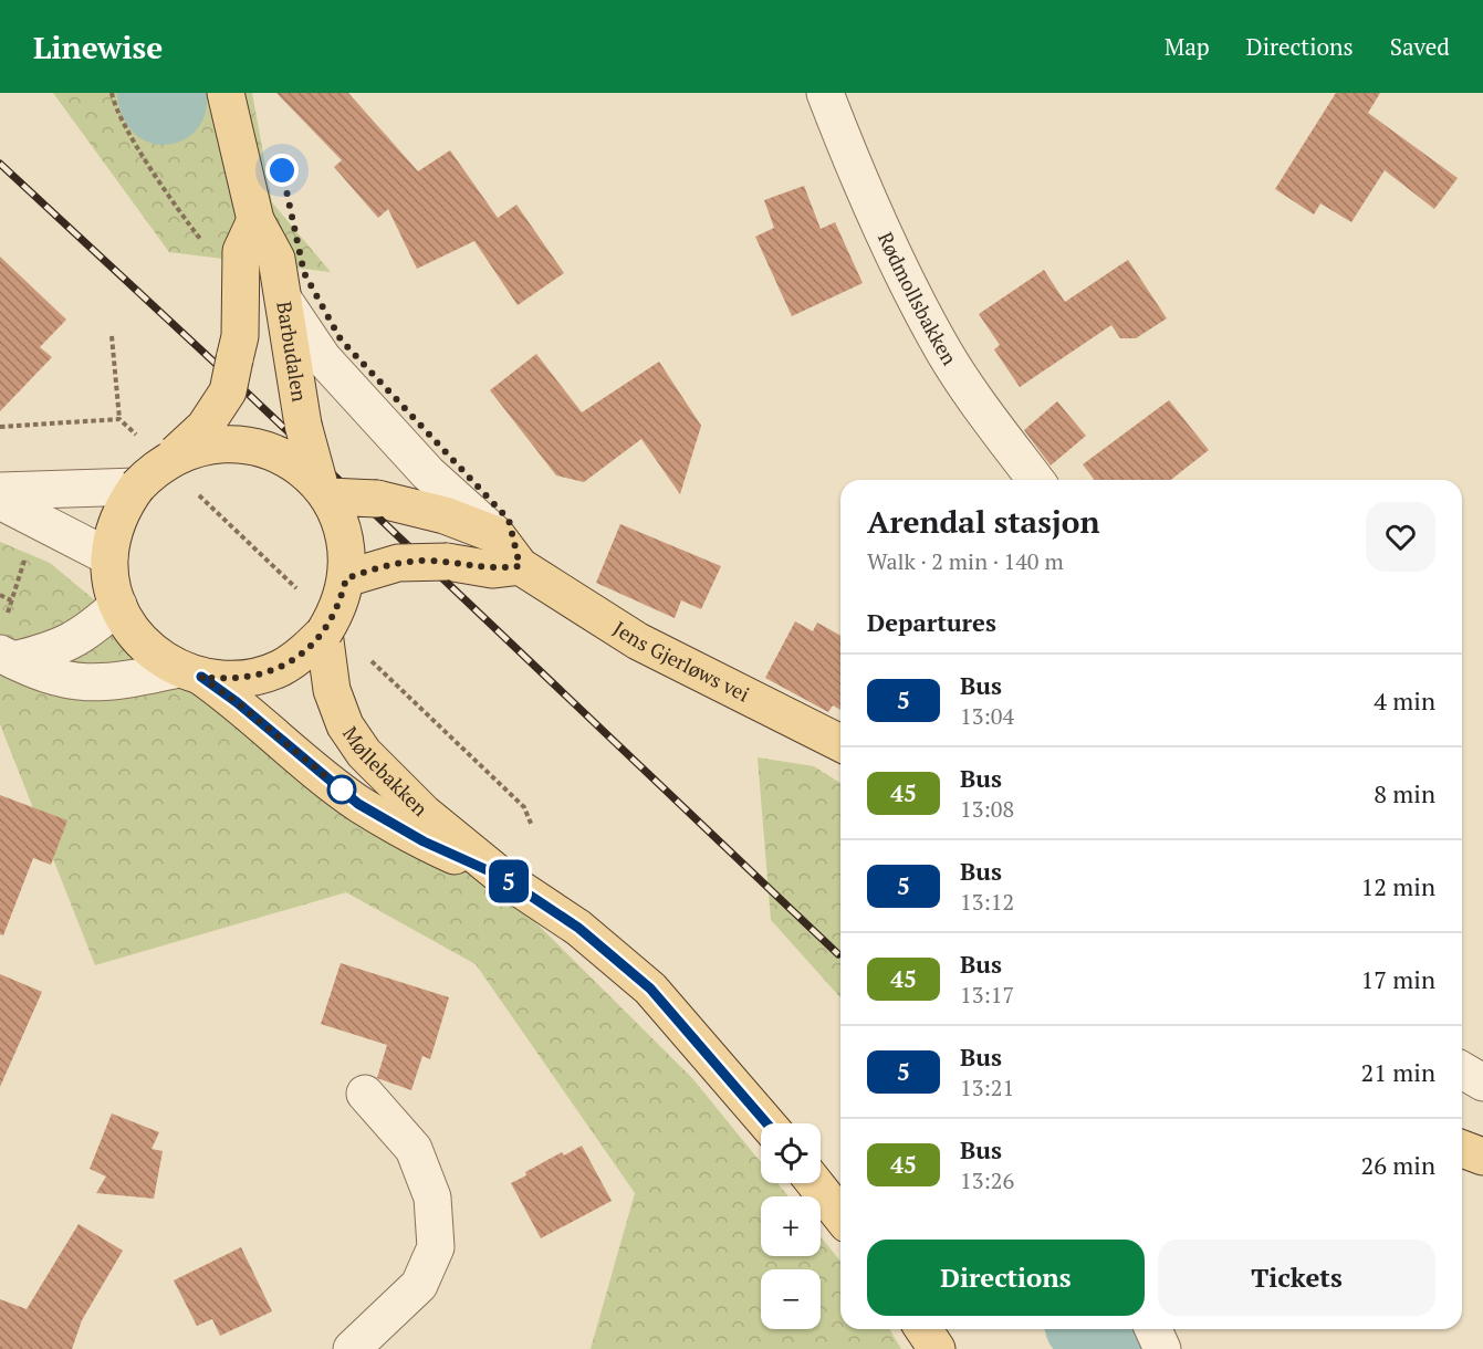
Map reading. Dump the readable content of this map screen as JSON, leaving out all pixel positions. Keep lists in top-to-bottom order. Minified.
{"streets":{"main road":["Barbudalen","Jens Gjerløws vei","Møllebakken"],"street":["Rødmollsbakken"]},"crossings":[["Barbudalen","Møllebakken"]],"lines":["bus line 5"],"page":{"header":"Linewise","nav":["Map","Directions","Saved"],"on_map":"5","heading":[["Arendal stasjon","Walk · 2 min · 140 m"],"Departures"],"list":[{"mark":"5","name":"Bus","note":"13:04","value":"4 min"},{"mark":"45","name":"Bus","note":"13:08","value":"8 min"},{"mark":"5","name":"Bus","note":"13:12","value":"12 min"},{"mark":"45","name":"Bus","note":"13:17","value":"17 min"},{"mark":"5","name":"Bus","note":"13:21","value":"21 min"},{"mark":"45","name":"Bus","note":"13:26","value":"26 min"}],"map_buttons":["+","−"],"buttons":["Directions","Tickets"]}}
